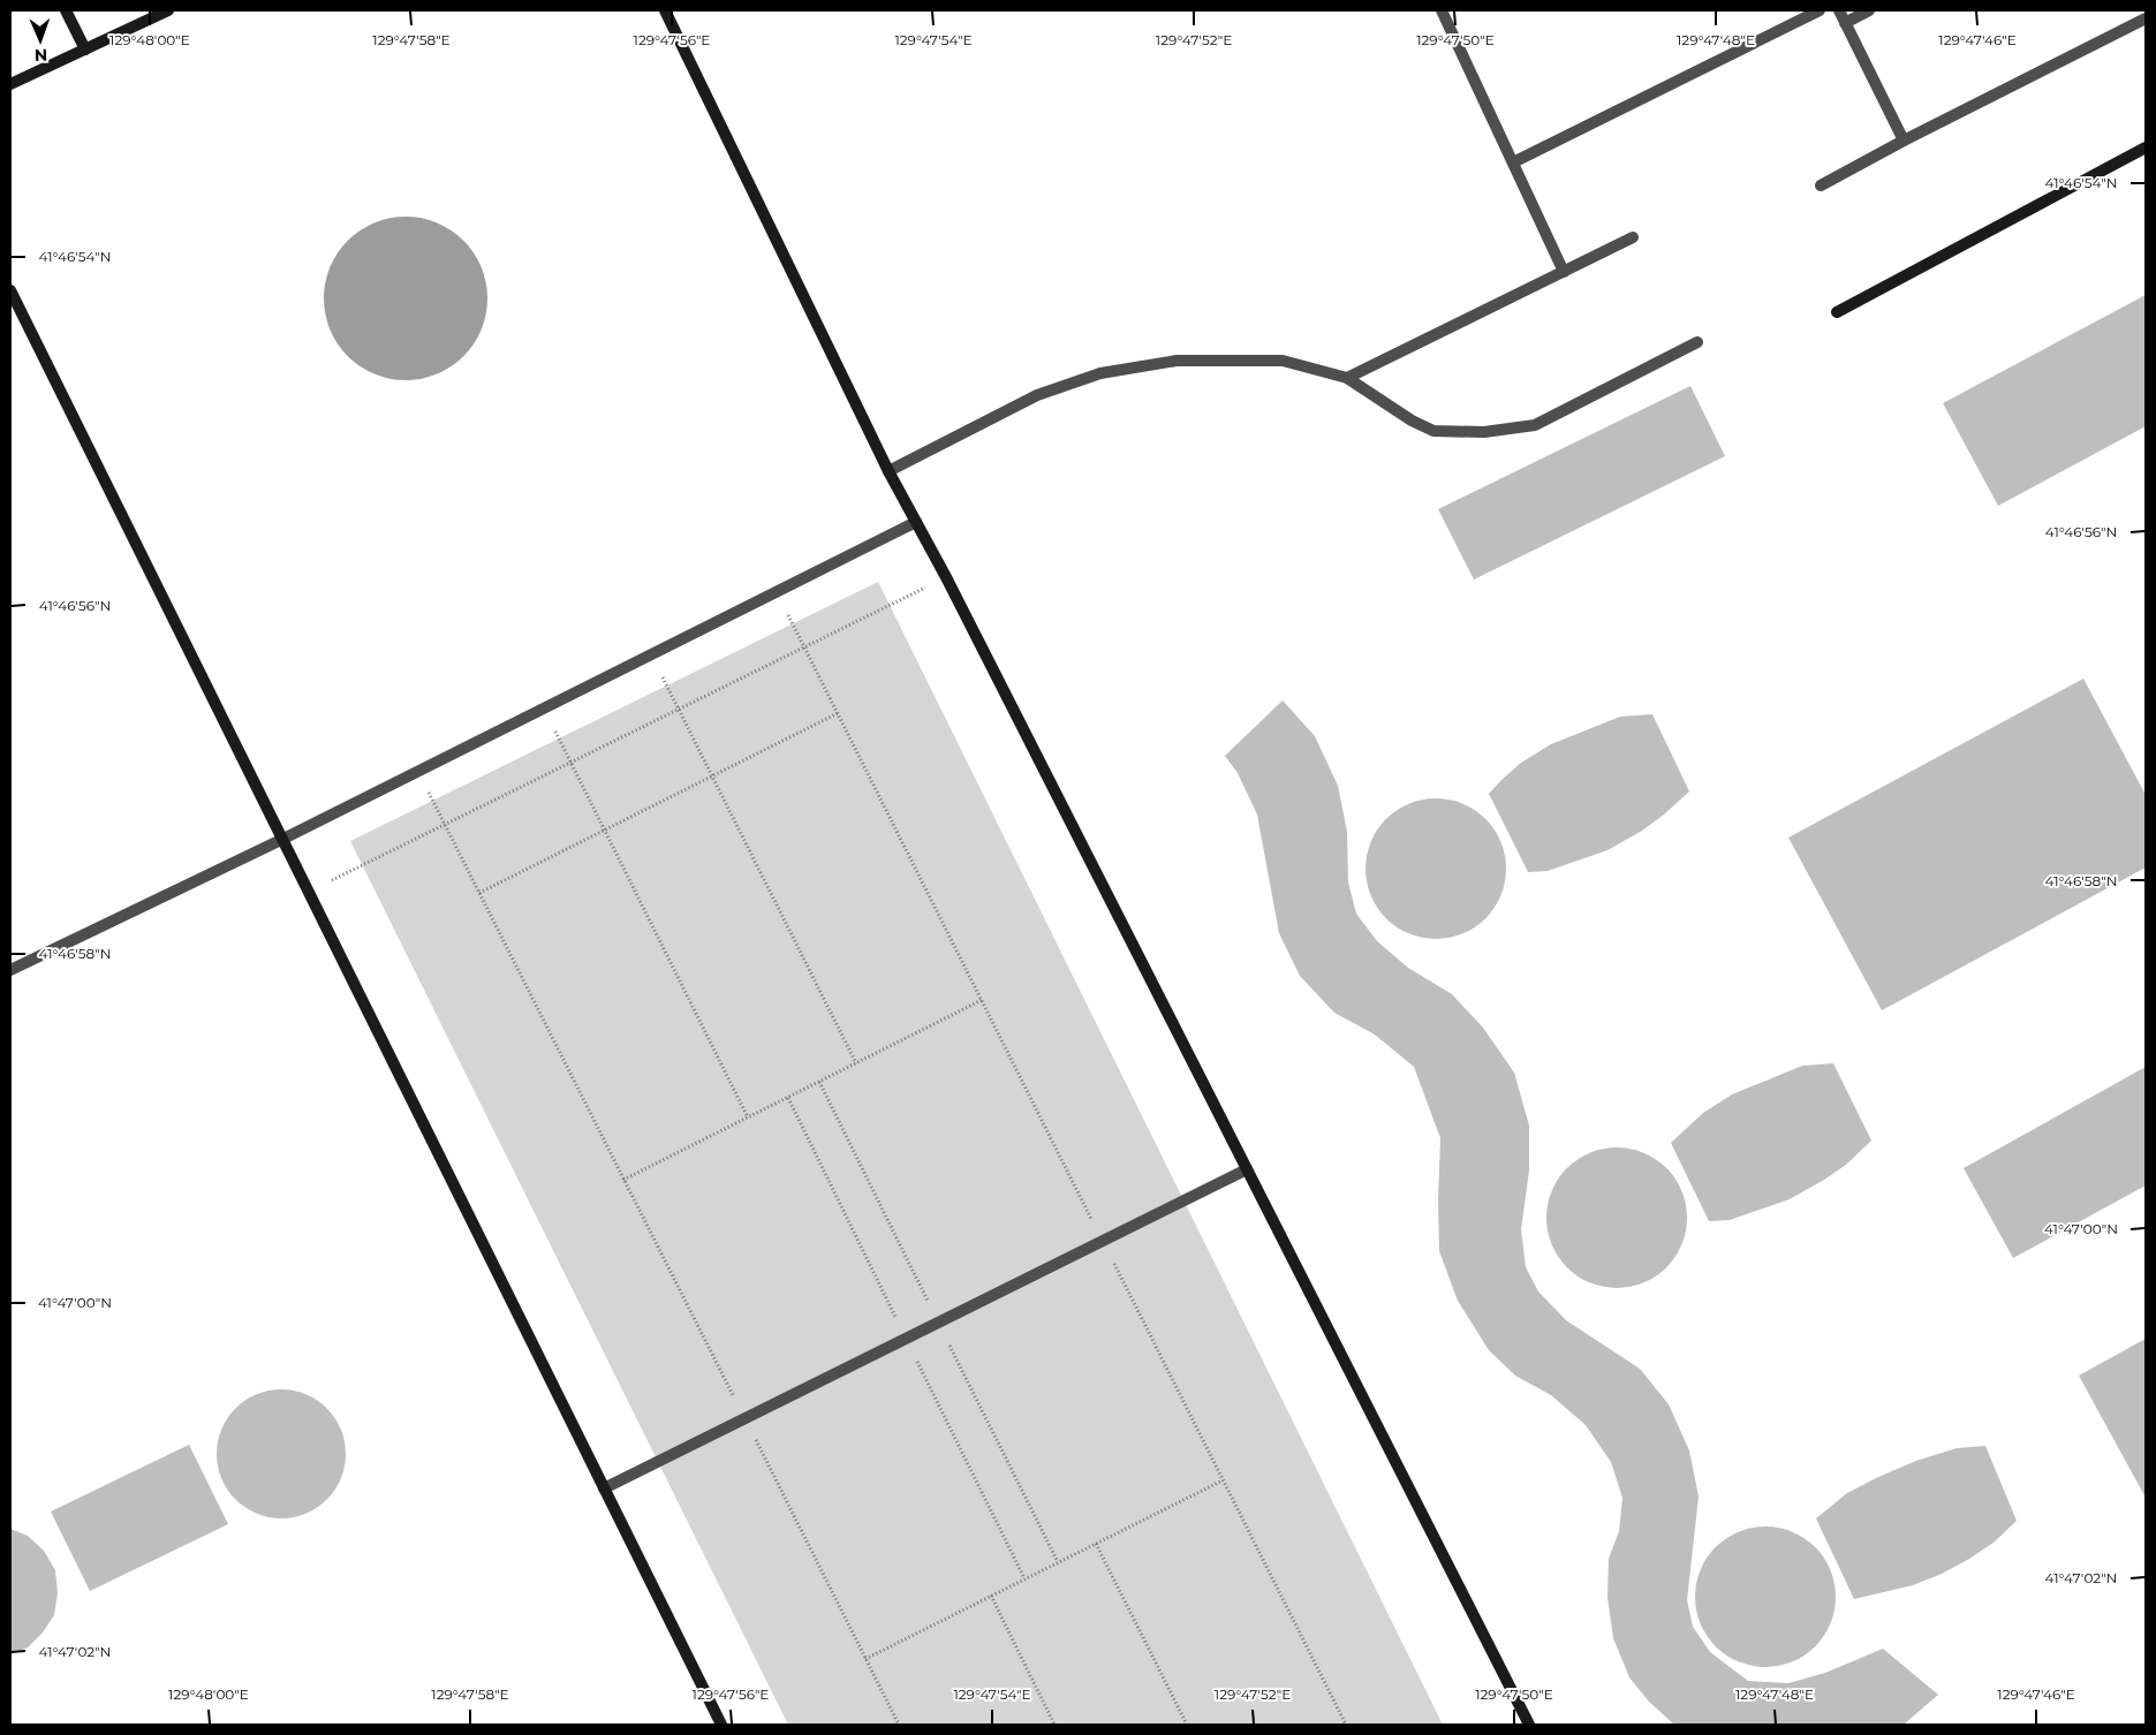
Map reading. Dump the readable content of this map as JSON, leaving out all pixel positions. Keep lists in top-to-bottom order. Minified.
{"north":"bottom","coordinates":["129°48'00\"E","129°47'58\"E","129°47'56\"E","129°47'54\"E","129°47'52\"E","129°47'50\"E","129°47'48\"E","129°47'46\"E","41°46'54\"N","41°46'56\"N","41°46'58\"N","41°47'00\"N","41°47'02\"N"]}
